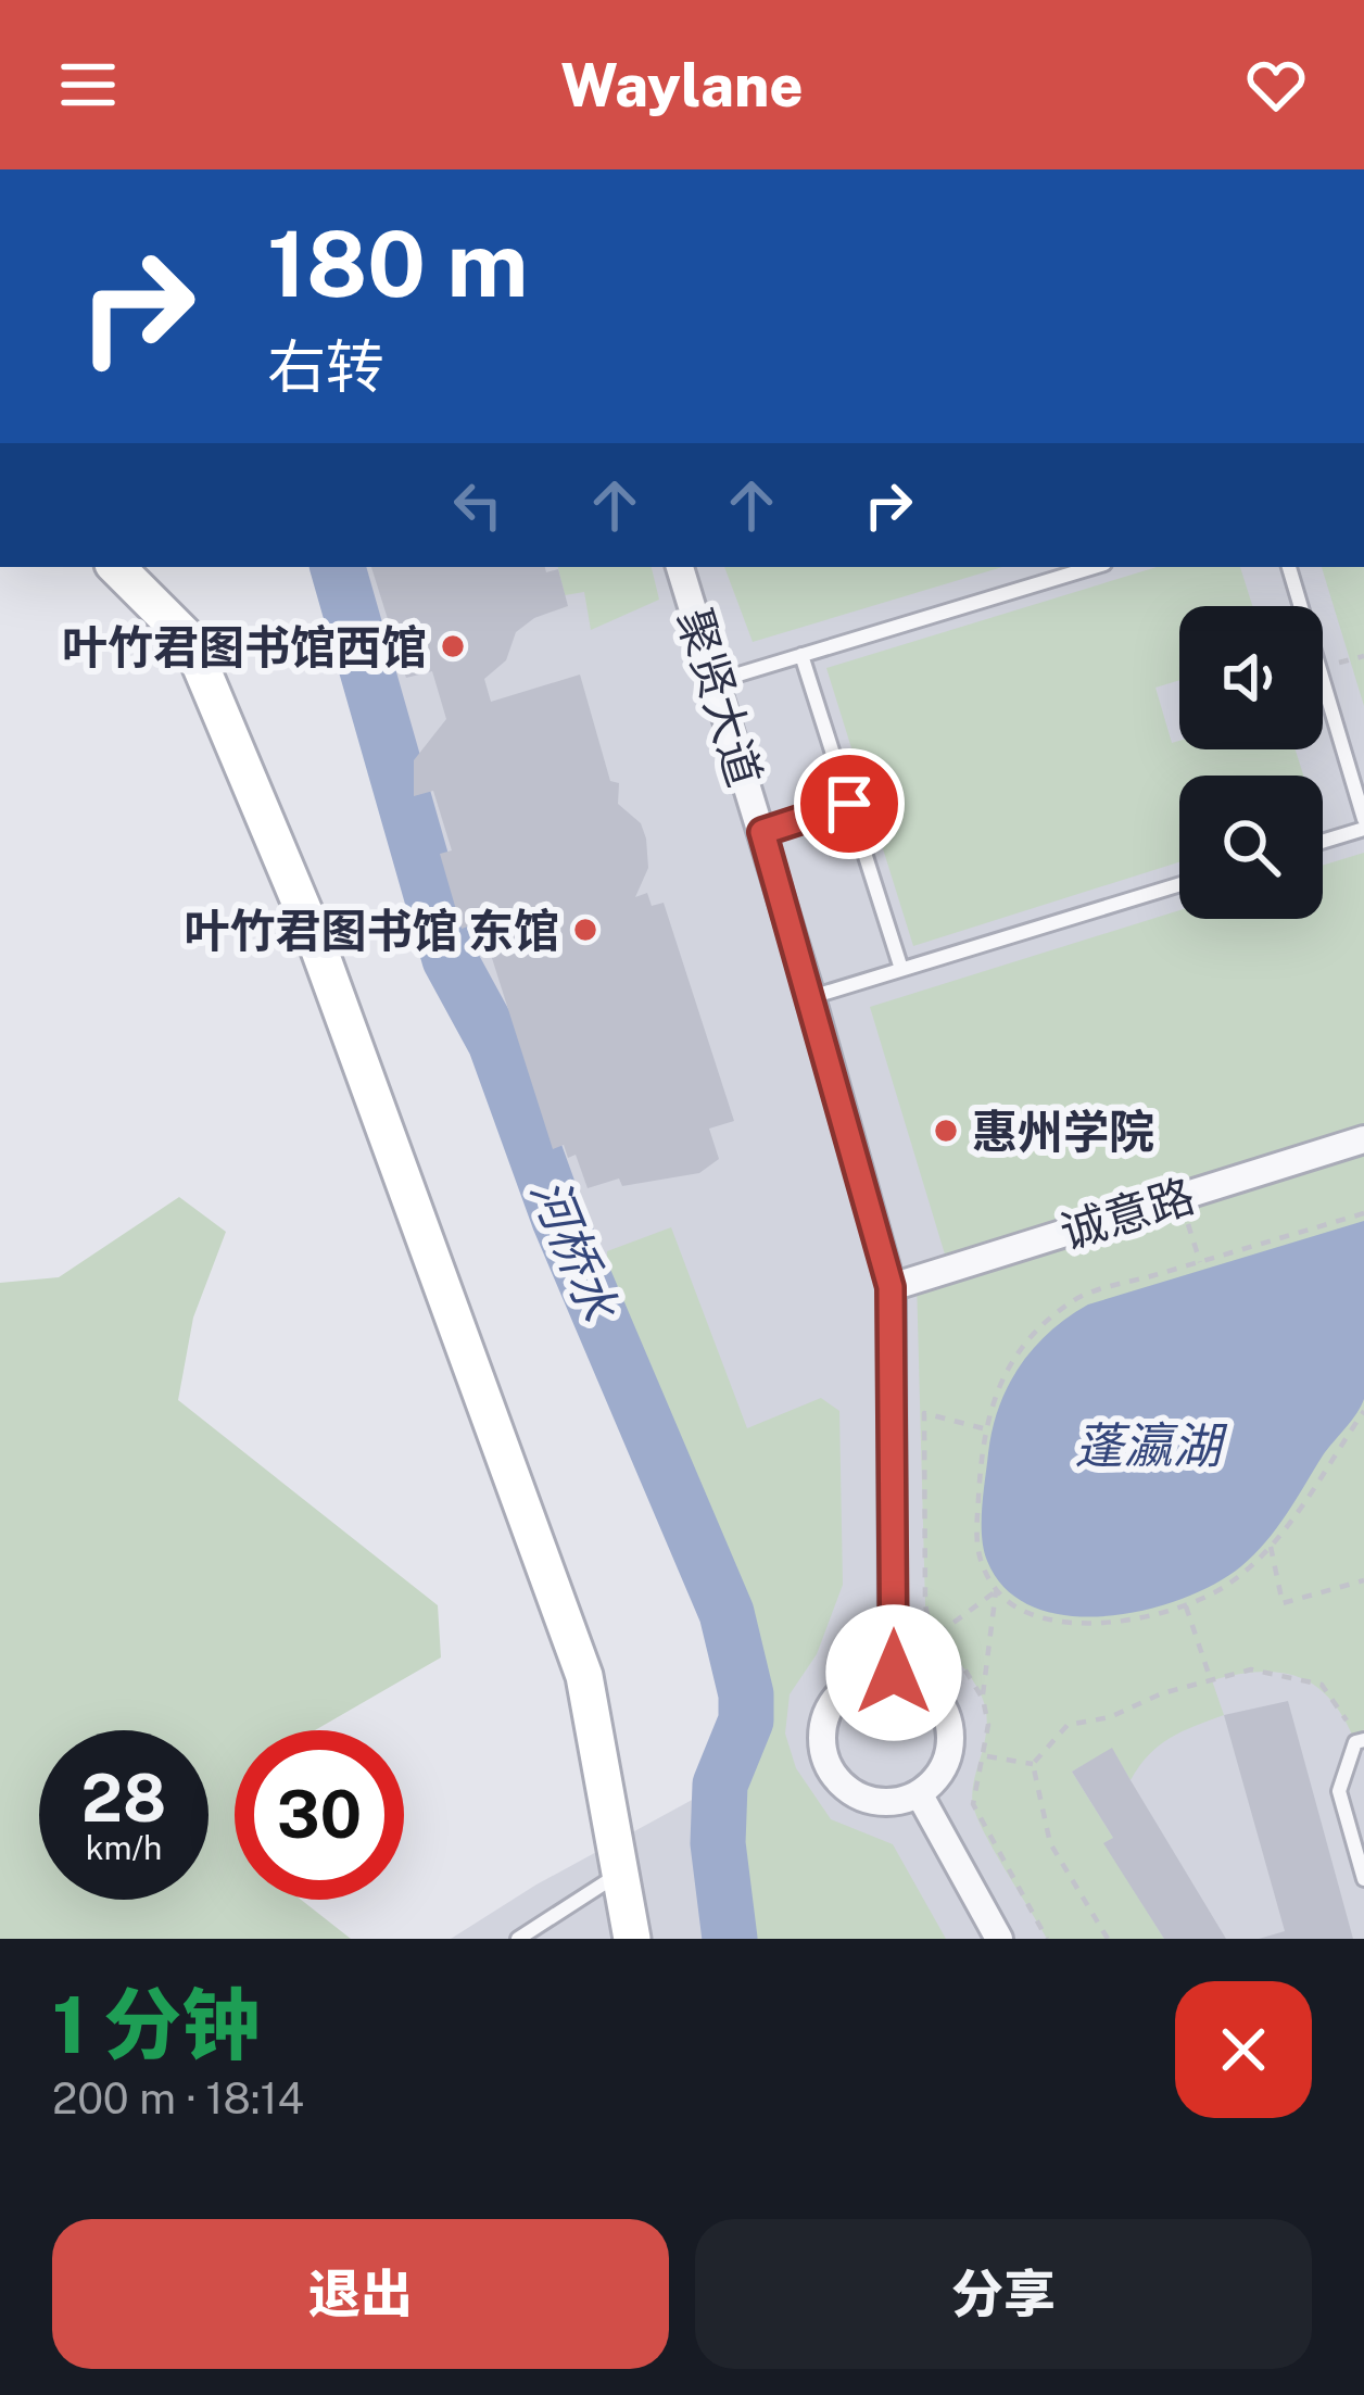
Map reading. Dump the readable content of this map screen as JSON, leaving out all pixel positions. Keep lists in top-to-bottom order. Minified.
{"streets":{"street":["聚贤大道","诚意路"]},"crossings":[["聚贤大道","诚意路"]],"water":["河桥水","蓬瀛湖"],"places":["叶竹君图书馆西馆","叶竹君图书馆 东馆","惠州学院"],"page":{"header":"Waylane","turn":["180 m","右转"],"speed":"28 km/h","limit":"30","heading":["1 分钟","200 m · 18:14"],"buttons":["退出","分享"]}}
